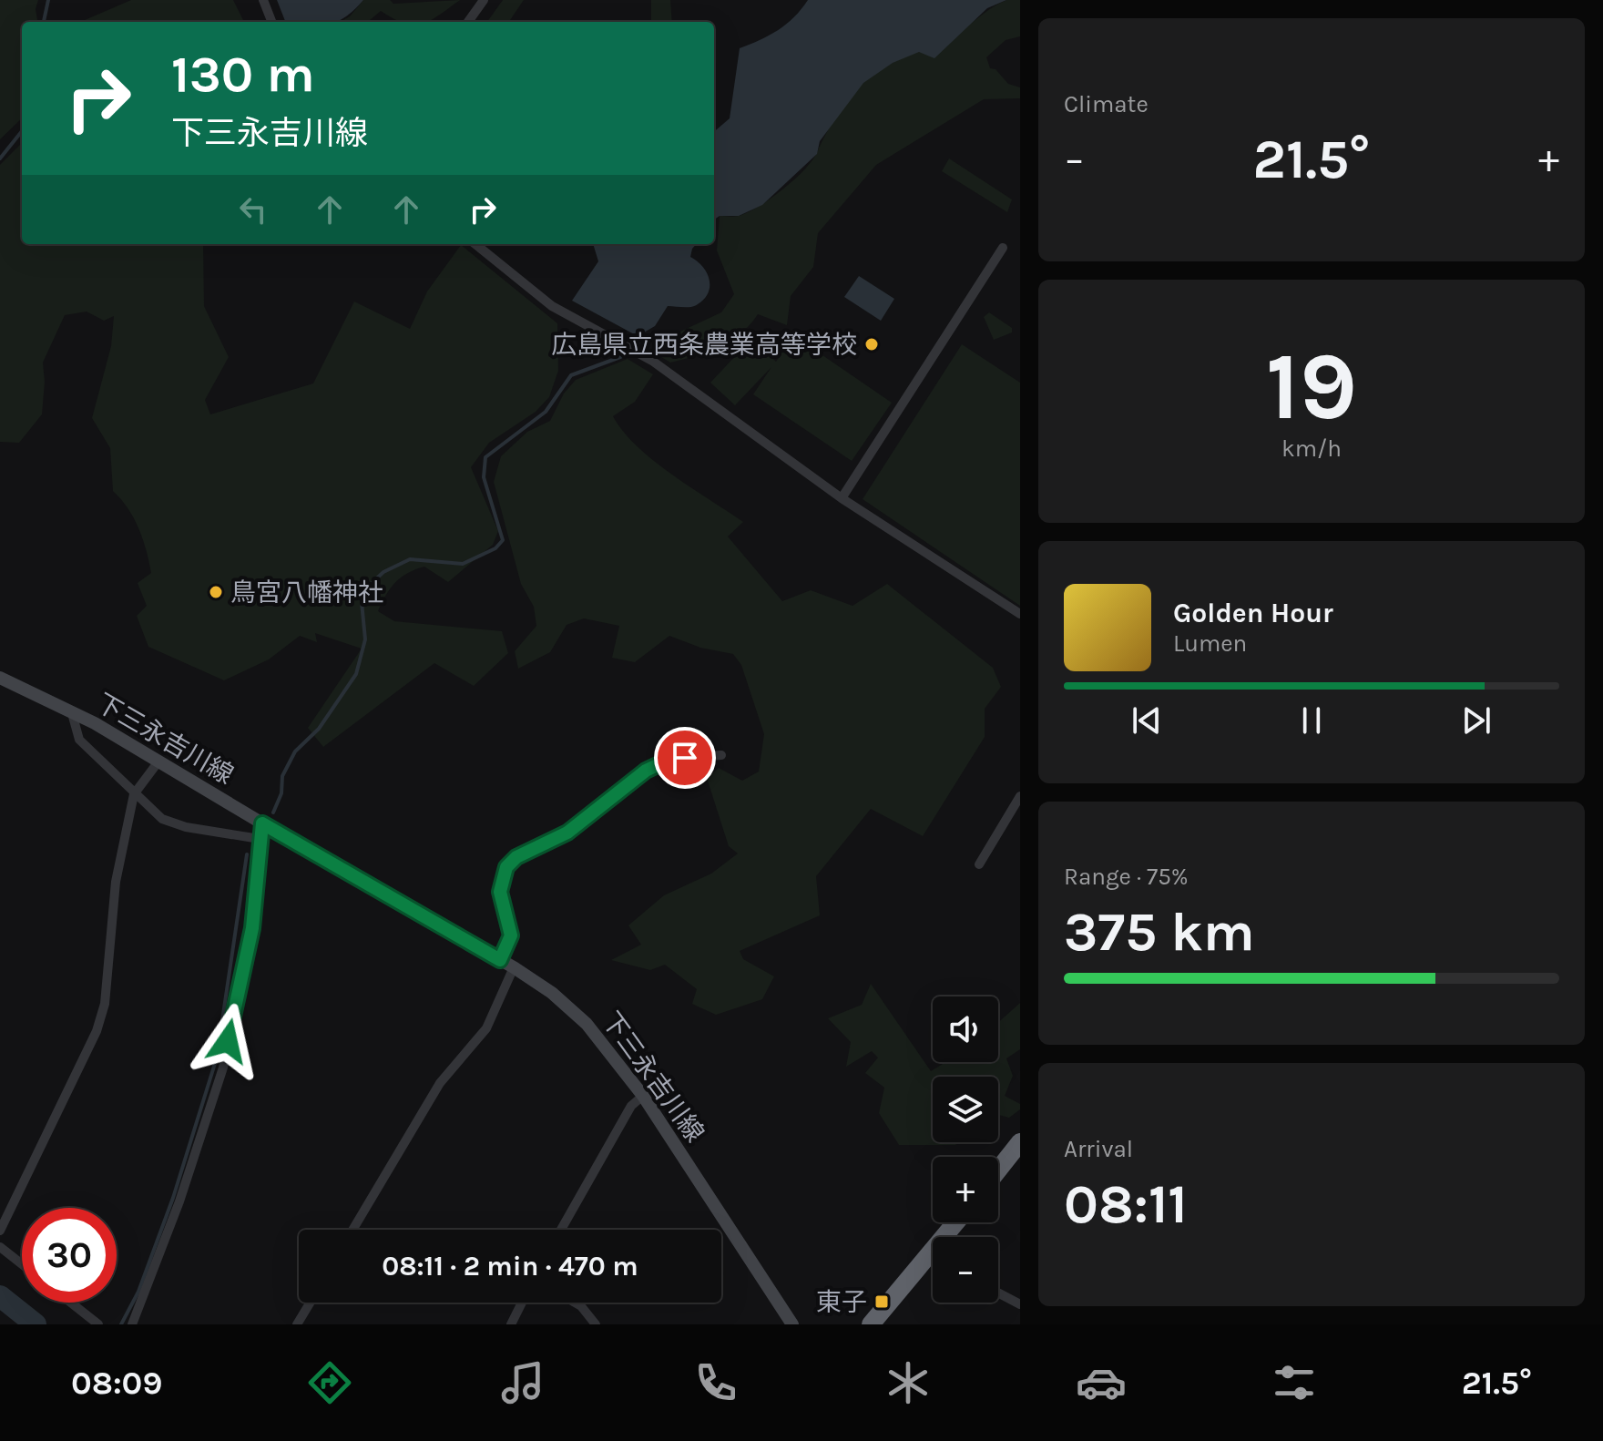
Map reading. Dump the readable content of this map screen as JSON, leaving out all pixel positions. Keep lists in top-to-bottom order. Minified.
{"streets":{"main road":["下三永吉川線"]},"places":{"other":["広島県立西条農業高等学校","鳥宮八幡神社"],"transit":["東子"]},"page":{"tile":["Climate",["19","km/h"],["Range · 75%","375 km"],["Arrival","08:11"]],"turn":["130 m","下三永吉川線"],"heat":["−","21.5°","+"],"song":["Golden Hour","Lumen"],"map_buttons":["+","−"],"limit":"30","trip":"08:11 · 2 min · 470 m","tabs":["08:09","21.5°"]}}
